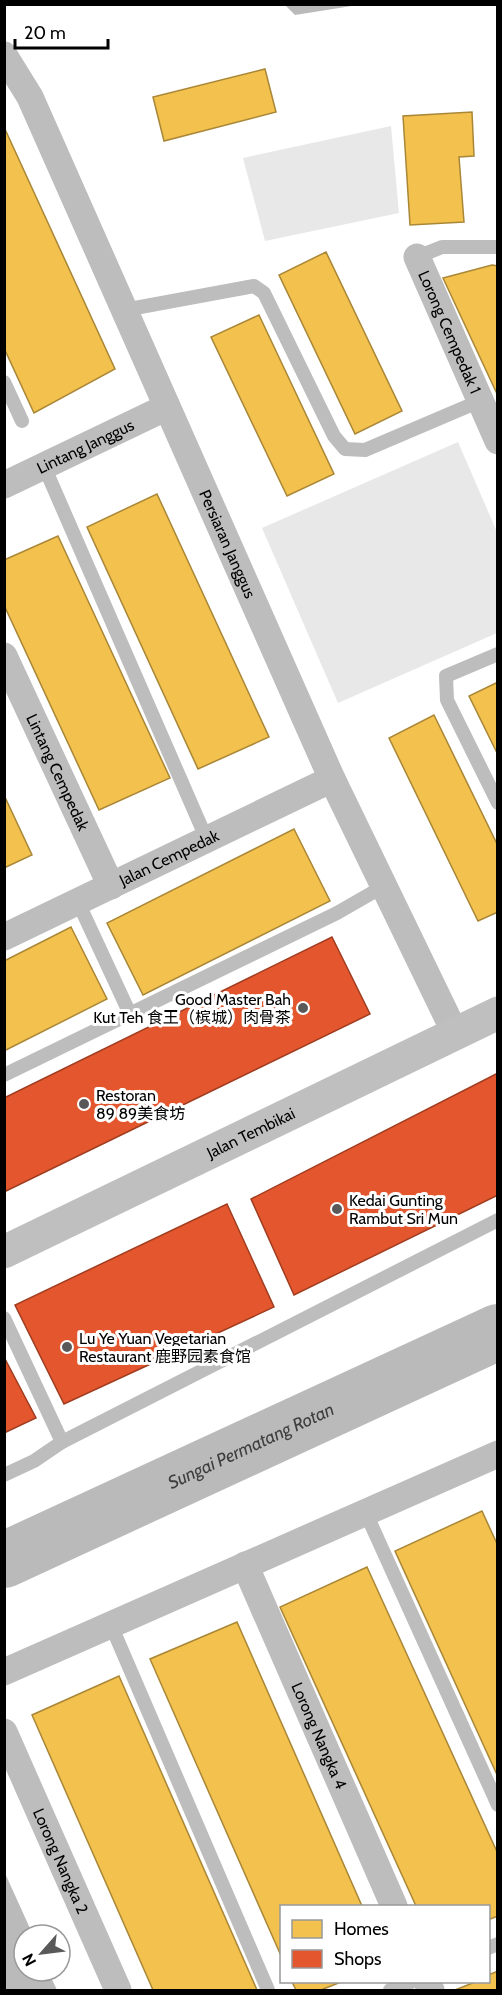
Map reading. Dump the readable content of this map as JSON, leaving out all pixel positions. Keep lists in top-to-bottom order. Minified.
{"streets":{"street":["Lorong Cempedak 1","Lintang Janggus","Persiaran Janggus","Lintang Cempedak","Jalan Cempedak","Jalan Tembikai","Lorong Nangka 4","Lorong Nangka 2"]},"crossings":[["Lintang Janggus","Persiaran Janggus"],["Persiaran Janggus","Jalan Cempedak"],["Persiaran Janggus","Jalan Tembikai"],["Lintang Cempedak","Jalan Cempedak"]],"water":["Sungai Permatang Rotan"],"places":["Good Master Bah Kut Teh 食王（槟城）肉骨茶","Restoran 89 89美食坊","Kedai Gunting Rambut Sri Mun","Lu Ye Yuan Vegetarian Restaurant 鹿野园素食馆"],"legend":["Homes","Shops"],"scale_bar":"20 m","north":"bottom left"}
